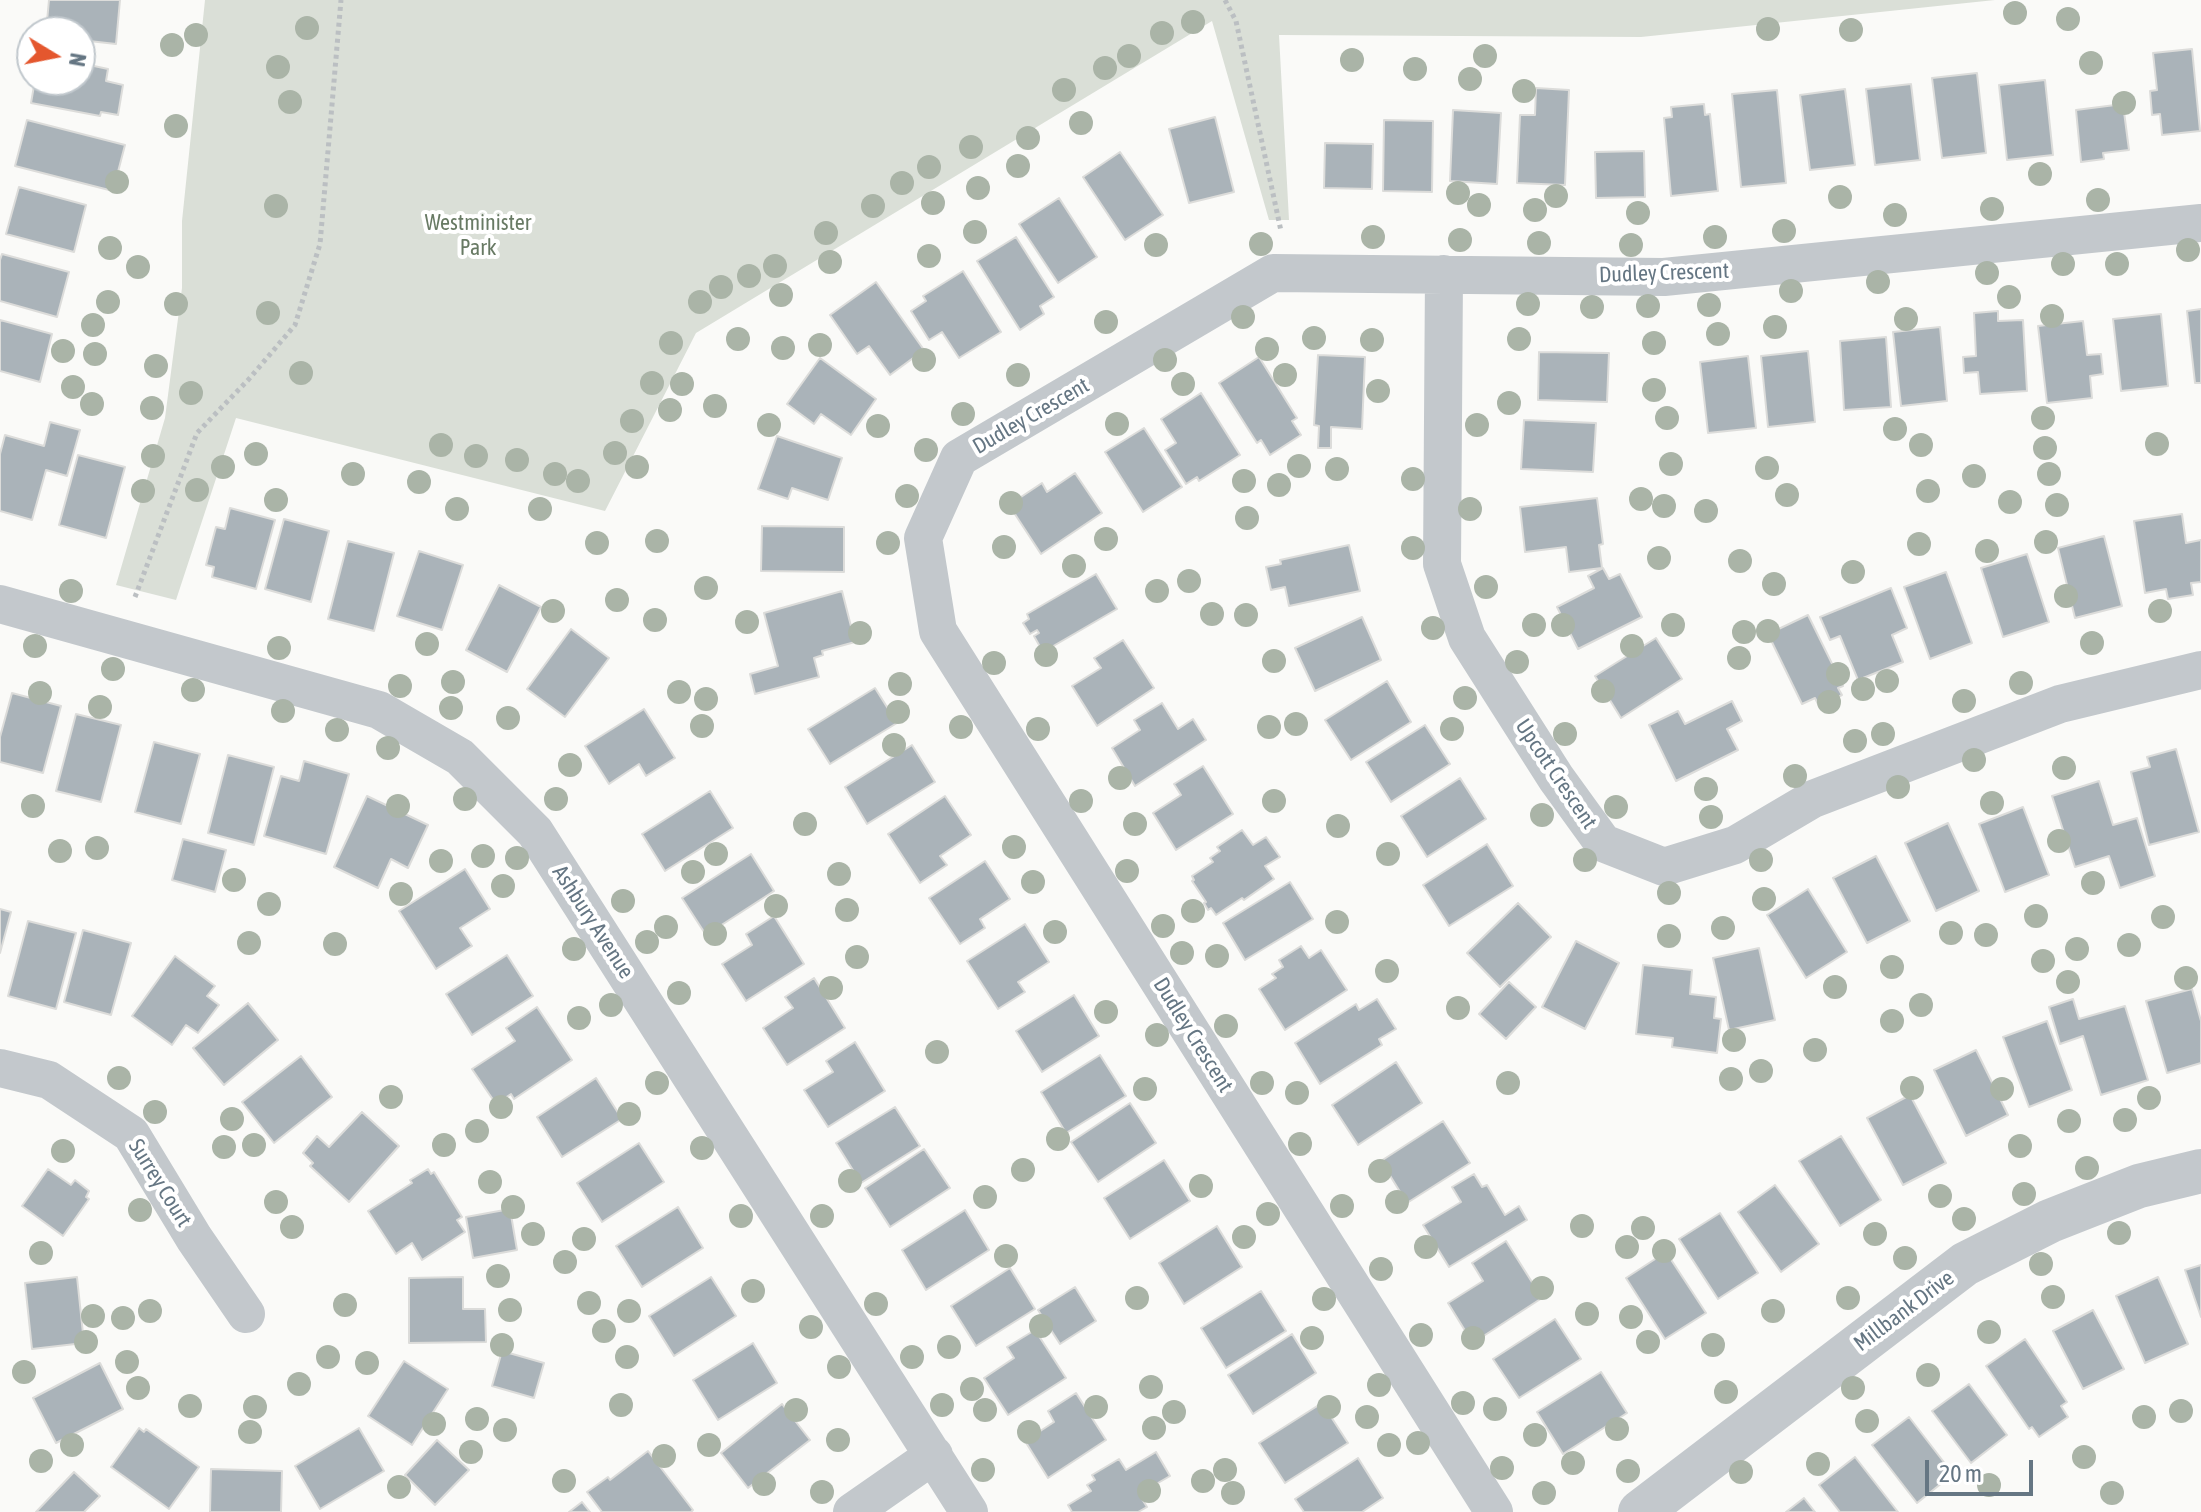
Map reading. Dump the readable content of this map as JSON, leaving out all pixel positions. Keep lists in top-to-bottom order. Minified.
{"streets":{"street":["Dudley Crescent","Upcott Crescent","Ashbury Avenue","Surrey Court","Millbank Drive"]},"crossings":[["Dudley Crescent","Upcott Crescent"]],"parks":["Westminister Park"],"scale_bar":"20 m","north":"right"}
